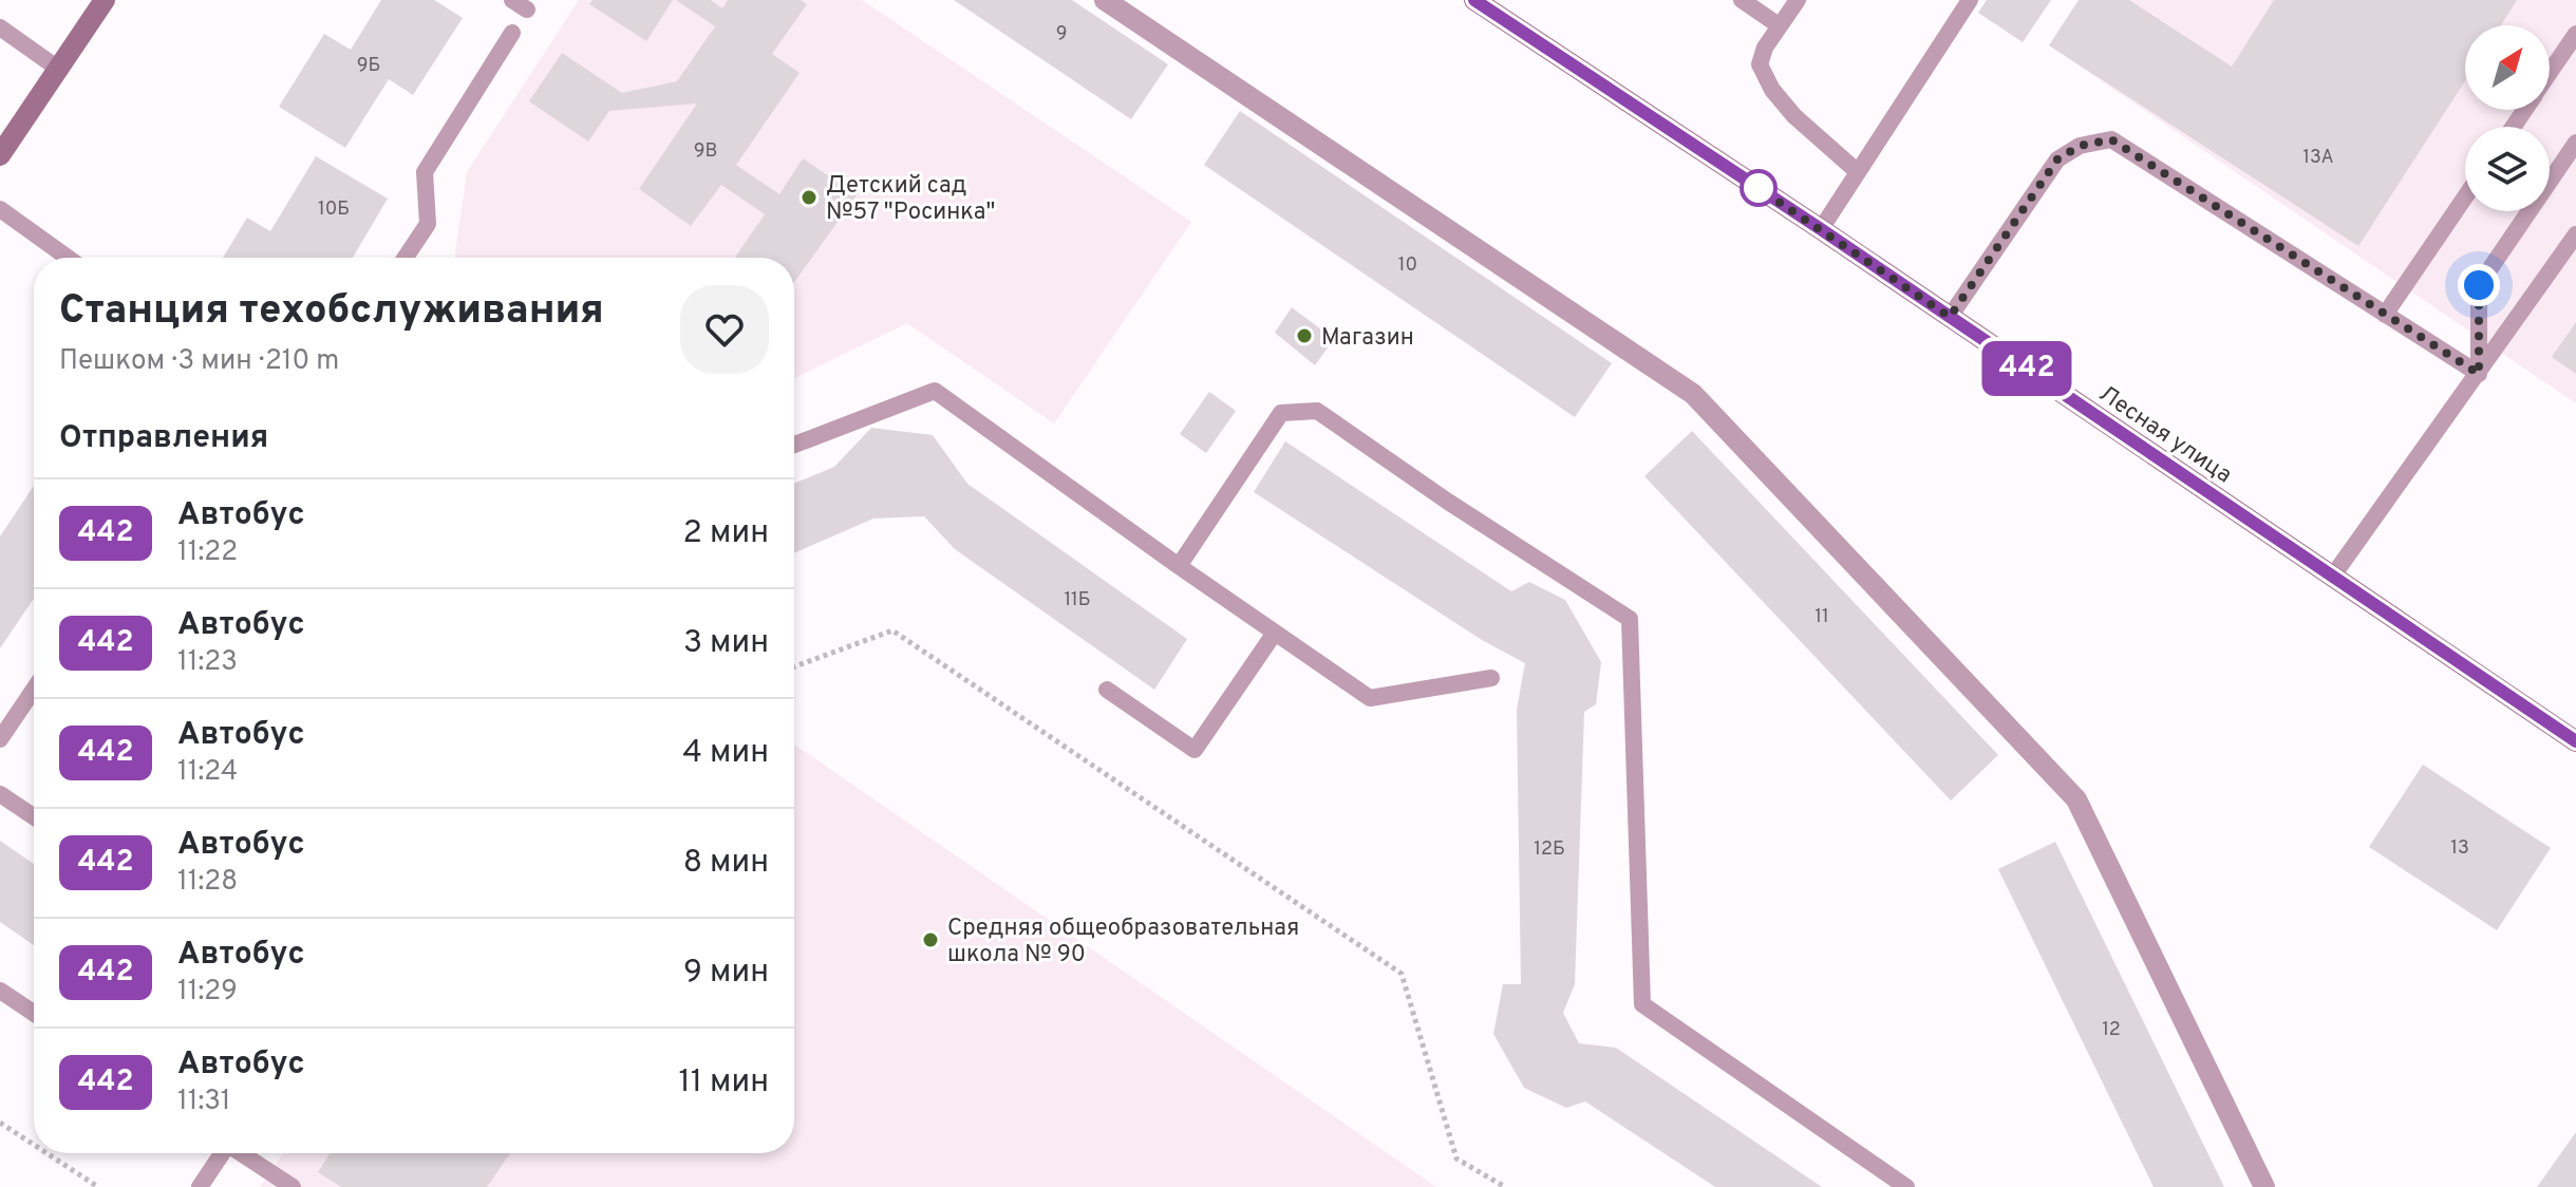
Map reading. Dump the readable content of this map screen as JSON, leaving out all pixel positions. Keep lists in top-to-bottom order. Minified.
{"streets":{"main road":["Лесная улица"]},"places":["Детский сад №57 \"Росинка\"","Магазин","Средняя общеобразовательная школа № 90"],"lines":["bus line 442"],"house_numbers":["9","9Б","9В","13А","10Б","10","11Б","11","13","12Б","12"],"north":"top right","page":{"on_map":"442","heading":[["Станция техобслуживания","Пешком · 3 мин · 210 m"],"Отправления"],"list":[{"mark":"442","name":"Автобус","note":"11:22","value":"2 мин"},{"mark":"442","name":"Автобус","note":"11:23","value":"3 мин"},{"mark":"442","name":"Автобус","note":"11:24","value":"4 мин"},{"mark":"442","name":"Автобус","note":"11:28","value":"8 мин"},{"mark":"442","name":"Автобус","note":"11:29","value":"9 мин"},{"mark":"442","name":"Автобус","note":"11:31","value":"11 мин"}]}}
